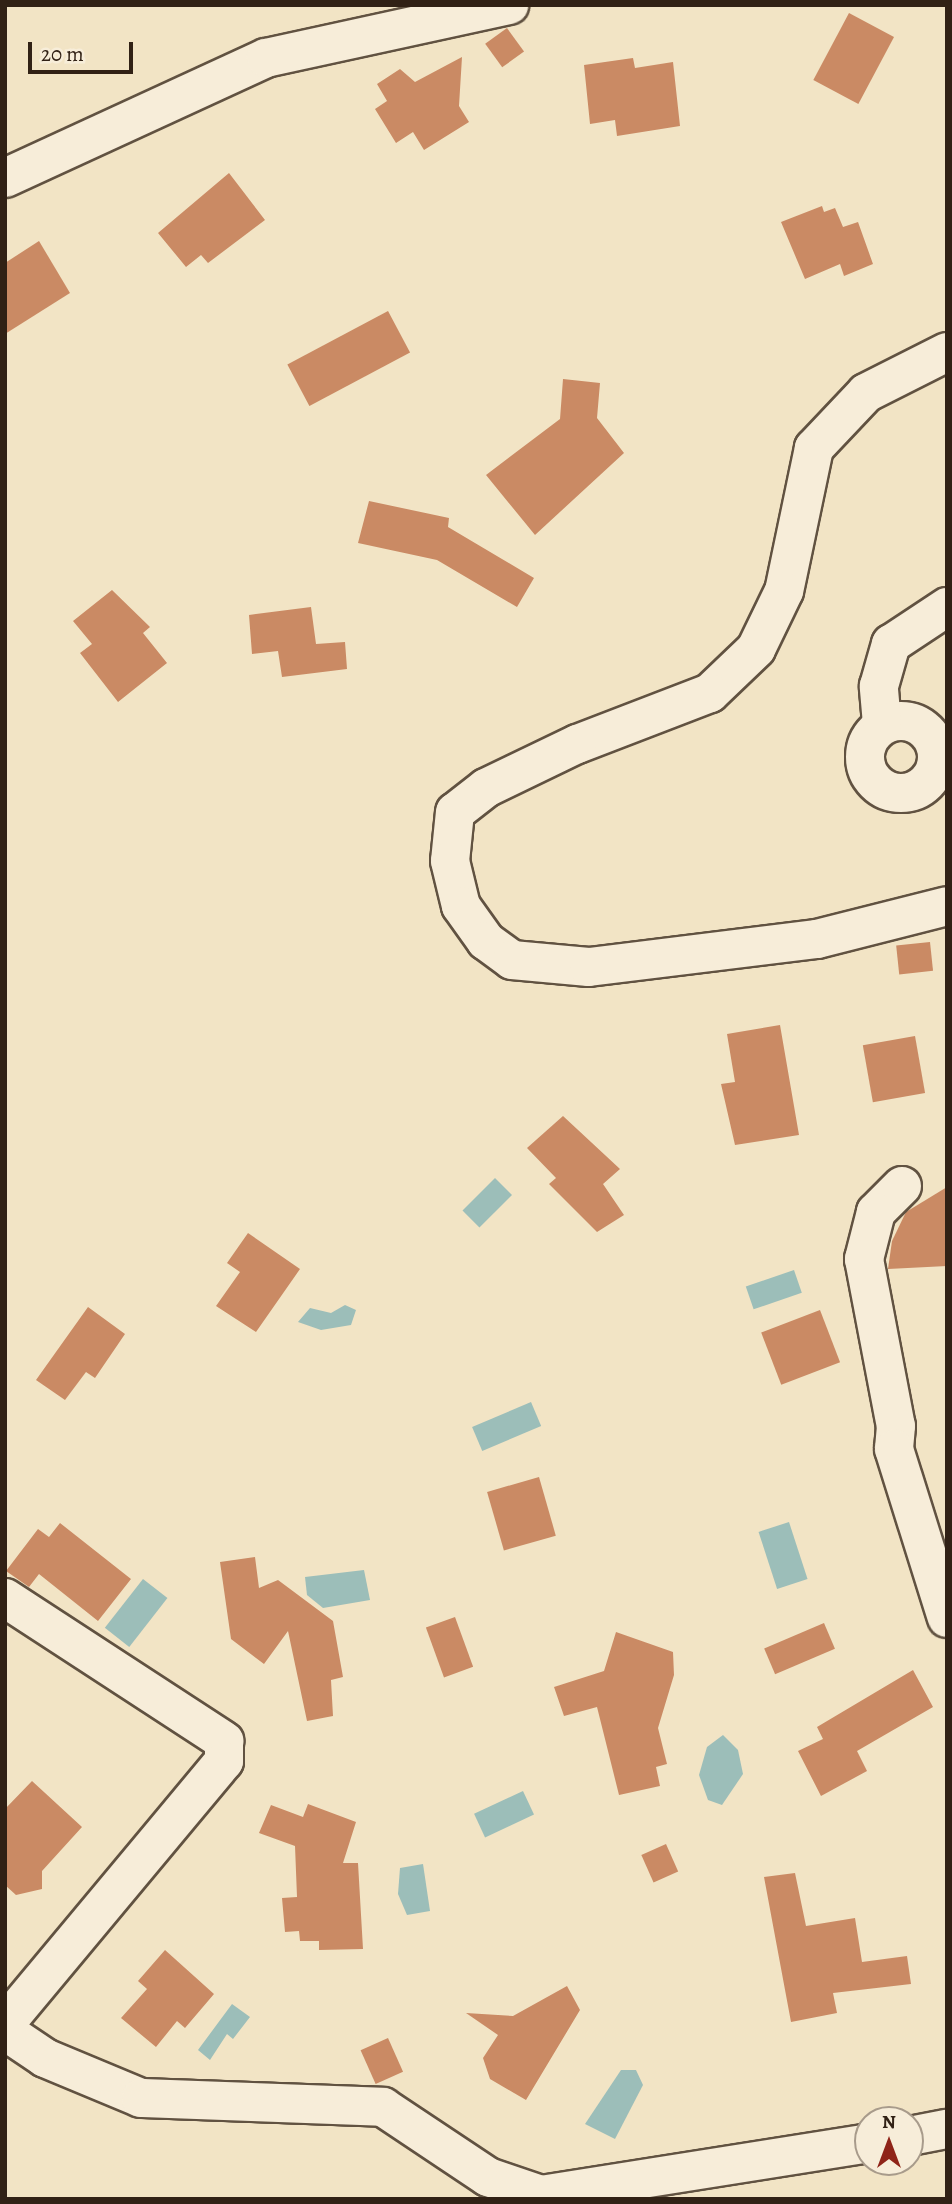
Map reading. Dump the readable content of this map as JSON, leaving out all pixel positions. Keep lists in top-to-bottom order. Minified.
{"scale_bar":"20 m","north":"top"}
